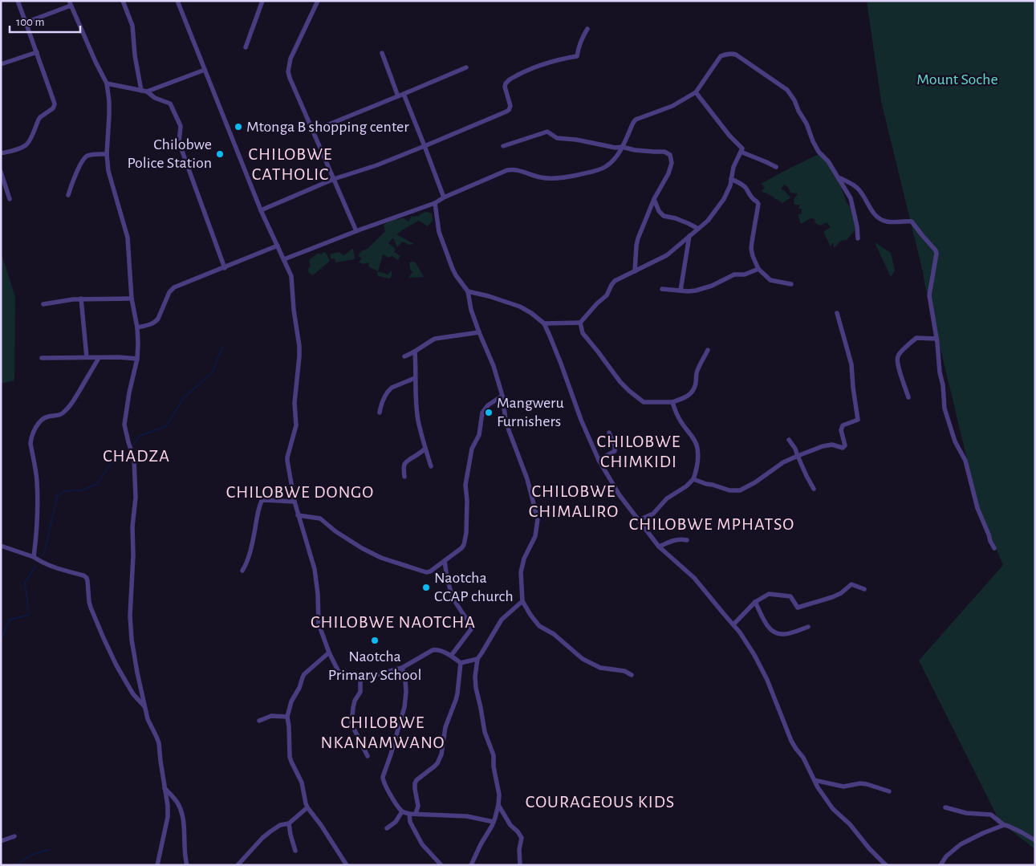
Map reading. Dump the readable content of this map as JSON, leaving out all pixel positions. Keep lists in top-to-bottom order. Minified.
{"districts":["CHILOBWE CATHOLIC","CHILOBWE CHIMKIDI","CHADZA","CHILOBWE CHIMALIRO","CHILOBWE DONGO","CHILOBWE MPHATSO","CHILOBWE NAOTCHA","CHILOBWE NKANAMWANO","COURAGEOUS KIDS"],"parks":["Mount Soche"],"places":["Mtonga B shopping center","Chilobwe Police Station","Mangweru Furnishers","Naotcha CCAP church","Naotcha Primary School"],"scale_bar":"100 m"}
